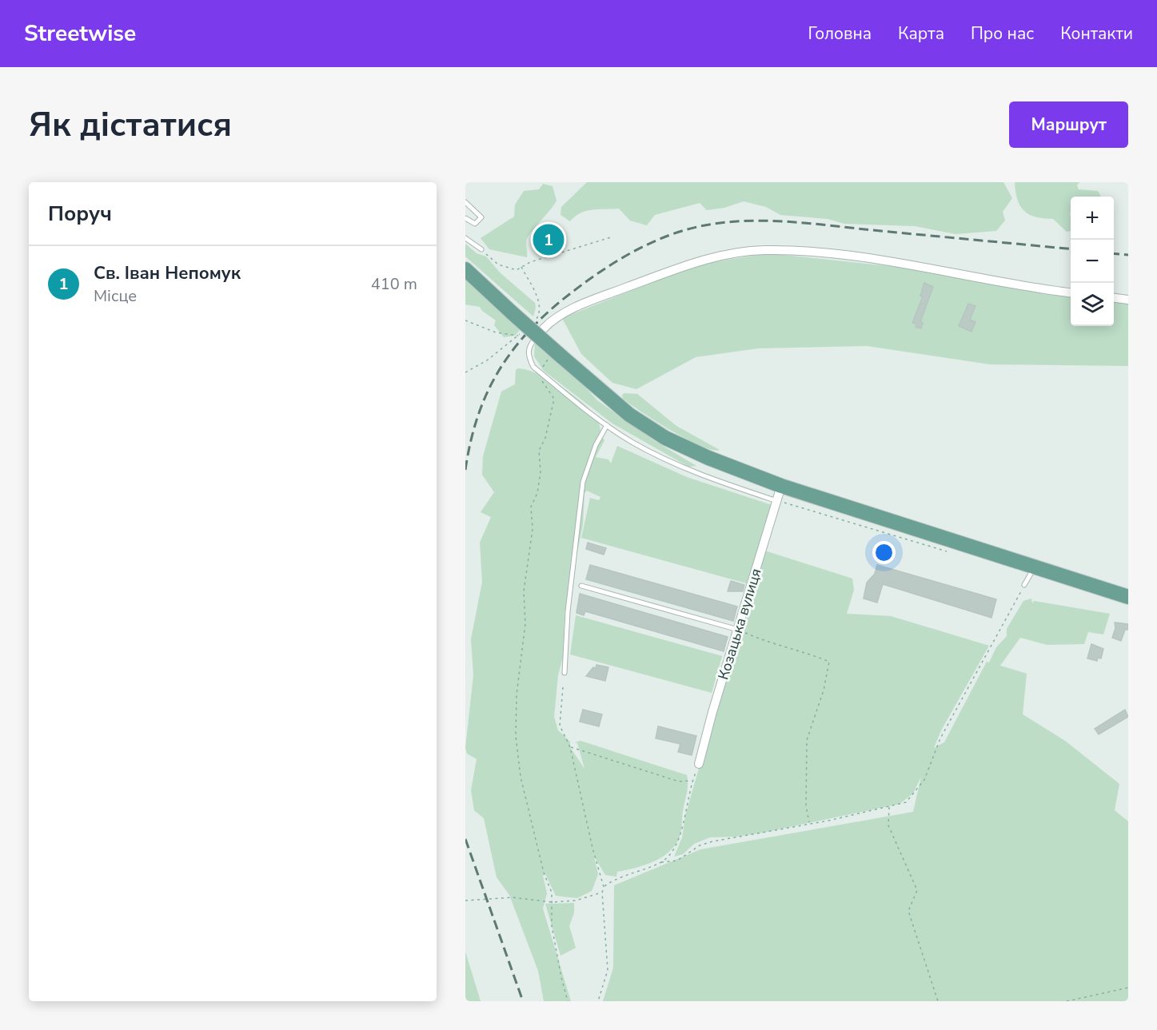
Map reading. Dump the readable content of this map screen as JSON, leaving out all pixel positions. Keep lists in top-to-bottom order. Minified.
{"streets":{"street":["Козацька вулиця"]},"page":{"header":"Streetwise","nav":["Головна","Карта","Про нас","Контакти"],"buttons":"Маршрут","title":"Як дістатися","heading":"Поруч","map_buttons":["+","−"],"pins":"1","list":[{"mark":"1","name":"Св. Іван Непомук","note":"Місце","value":"410 m"}]}}
